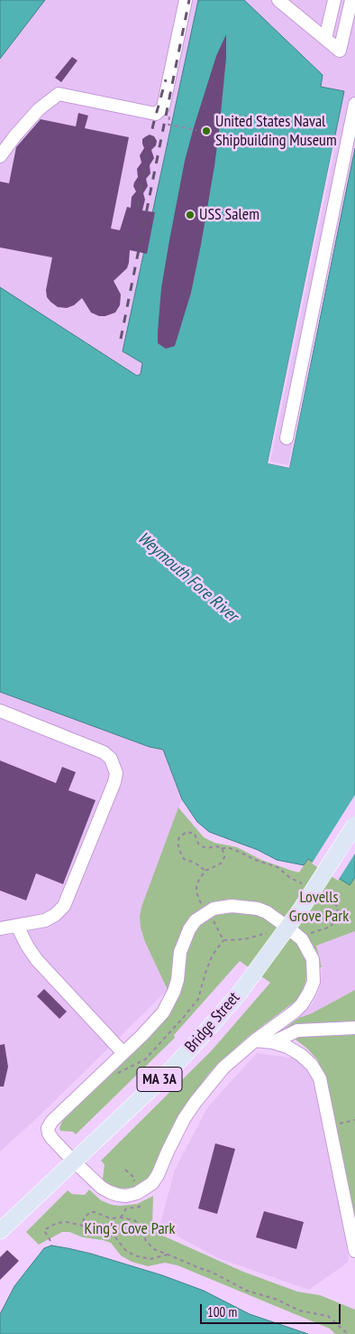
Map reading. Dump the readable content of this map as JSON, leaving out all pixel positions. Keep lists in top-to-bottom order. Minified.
{"streets":{"main road":["Bridge Street","MA 3A"]},"water":["Weymouth Fore River"],"parks":["Lovells Grove Park","King's Cove Park"],"places":["United States Naval Shipbuilding Museum","USS Salem"],"scale_bar":"100 m"}
